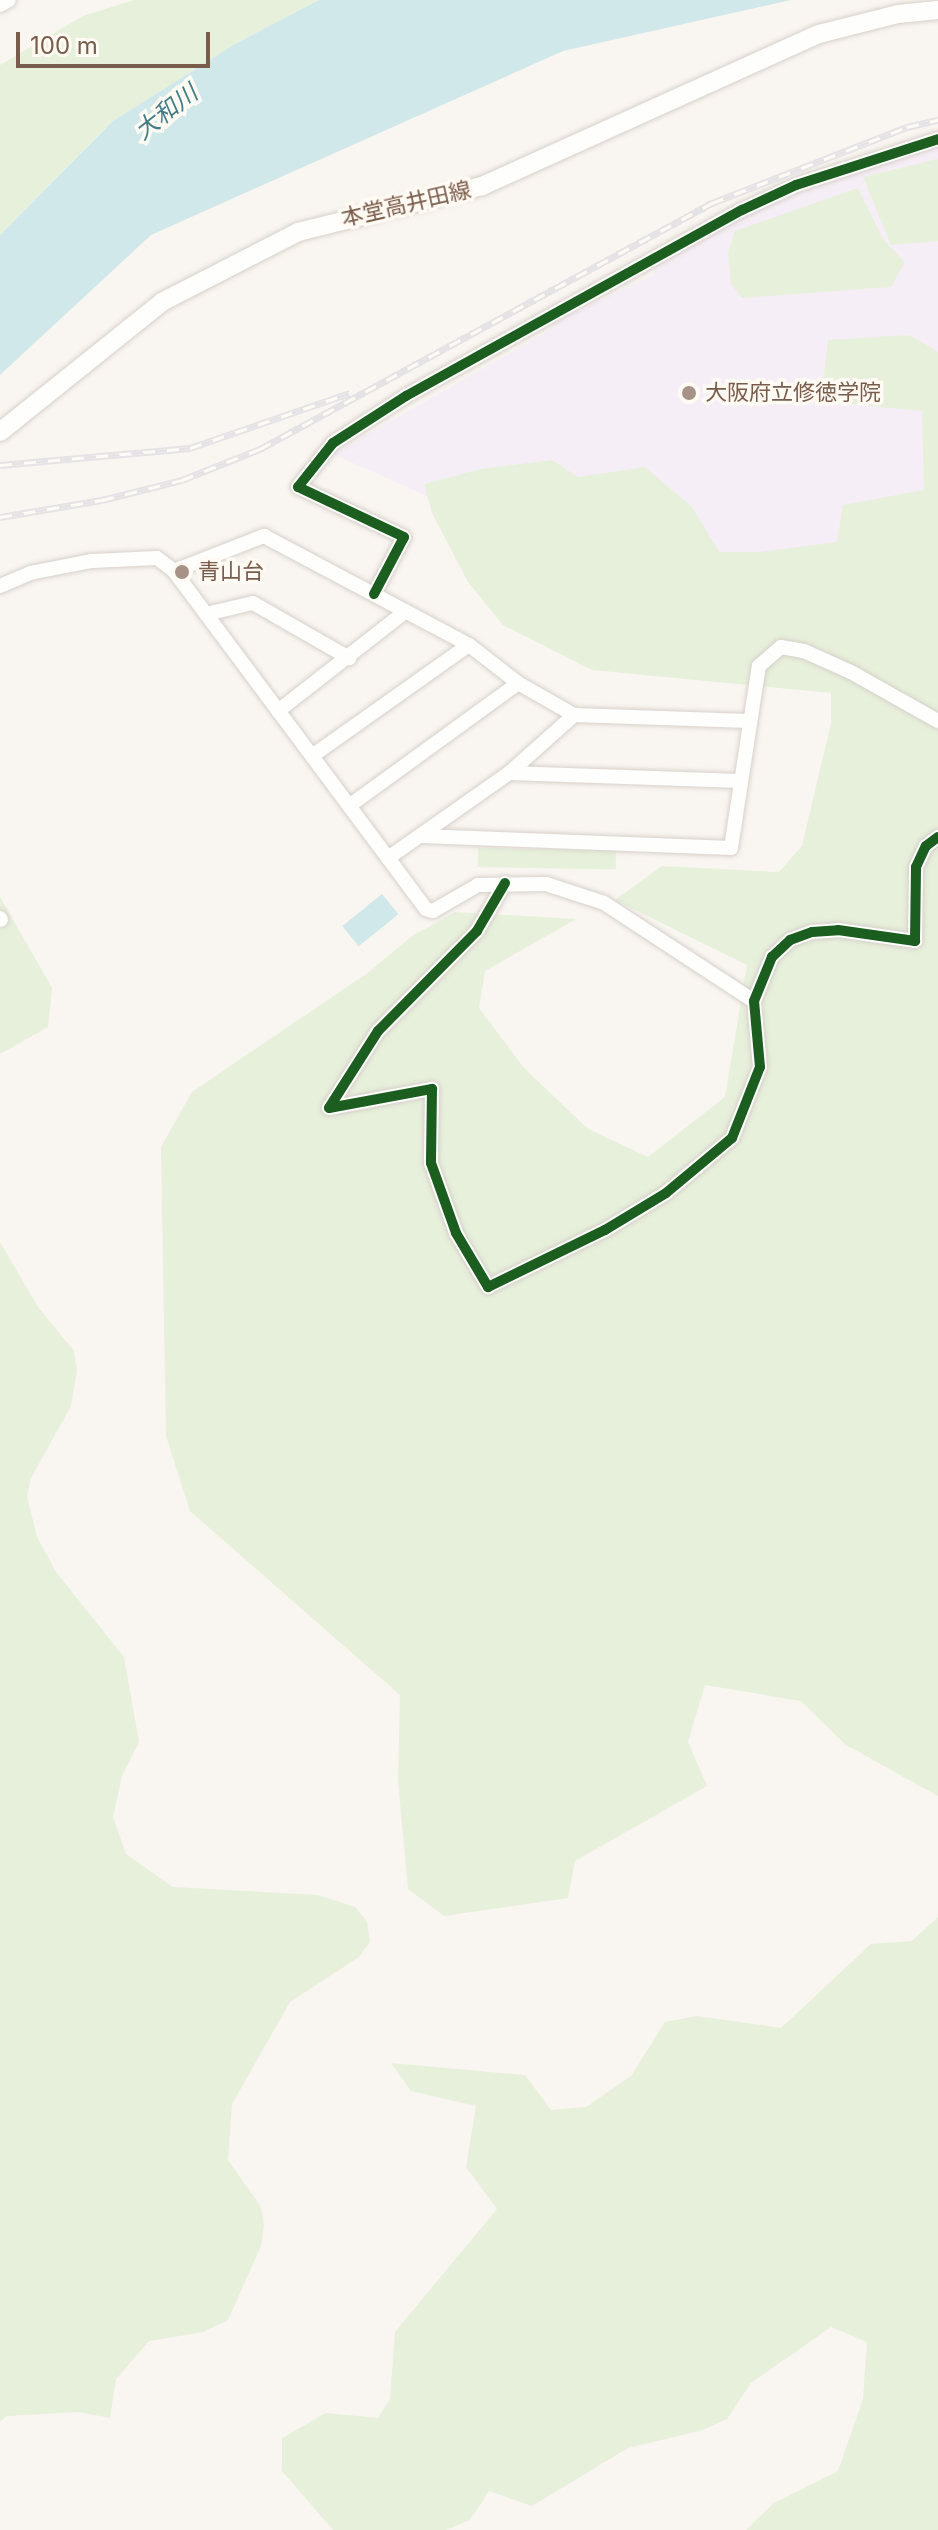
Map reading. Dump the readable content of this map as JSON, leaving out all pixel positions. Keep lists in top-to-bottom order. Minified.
{"streets":{"main road":["本堂高井田線"]},"water":["大和川"],"places":["大阪府立修徳学院","青山台"],"scale_bar":"100 m"}
